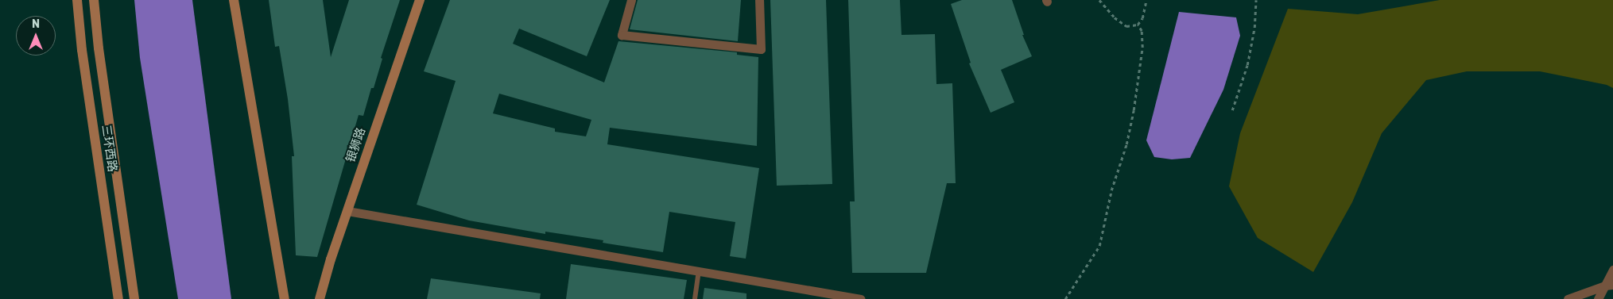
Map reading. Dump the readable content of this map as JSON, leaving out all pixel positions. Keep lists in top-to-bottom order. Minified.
{"streets":{"main road":["银狮路","三环西路"]},"north":"top"}
